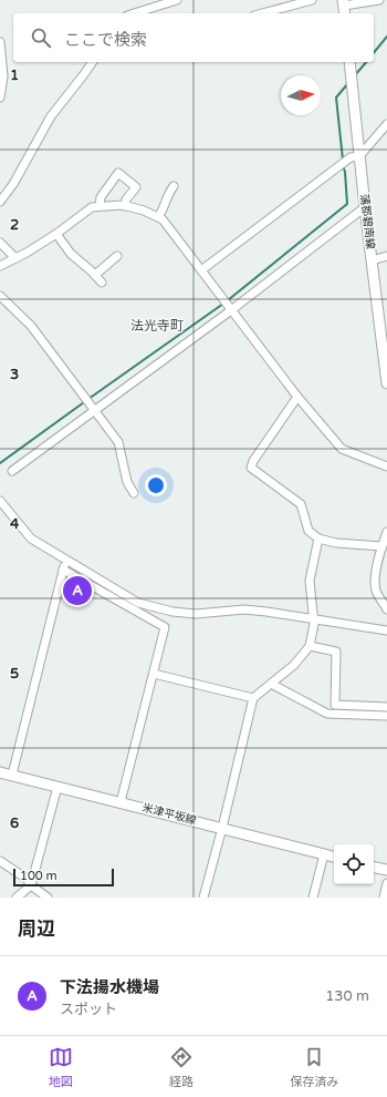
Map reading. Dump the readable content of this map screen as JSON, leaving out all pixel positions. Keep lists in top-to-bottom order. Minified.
{"streets":{"main road":["蒲郡碧南線","米津平坂線"]},"districts":["法光寺町"],"scale_bar":"100 m","north":"right","page":{"search":"ここで検索","pins":"A","scale":"100 m","heading":"周辺","list":[{"mark":"A","name":"下法揚水機場","note":"スポット","value":"130 m"}],"nav":["地図","経路","保存済み"]},"grid":{"rows":["1","2","3","4","5","6"]}}
